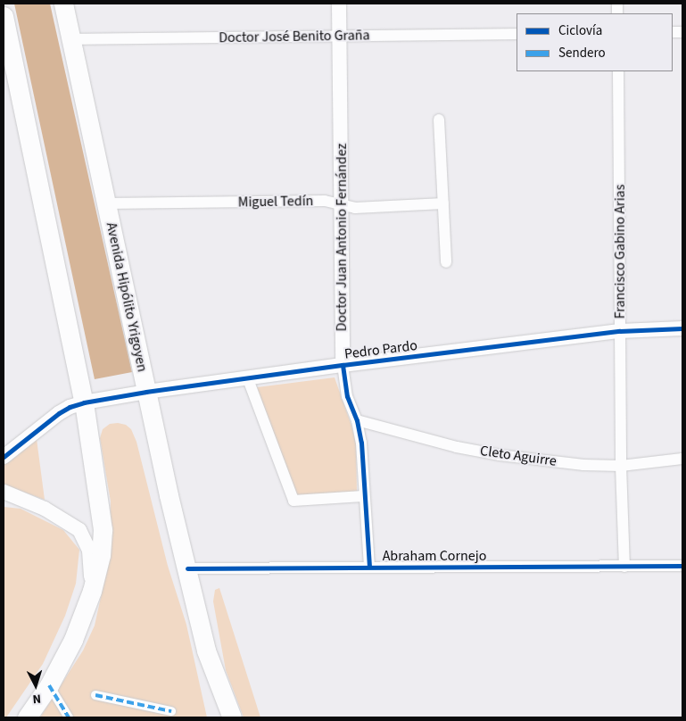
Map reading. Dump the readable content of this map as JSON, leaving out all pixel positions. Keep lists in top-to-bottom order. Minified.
{"streets":{"highway":["Avenida Hipólito Yrigoyen"],"street":["Doctor José Benito Graña","Miguel Tedín","Doctor Juan Antonio Fernández","Francisco Gabino Arias","Pedro Pardo","Cleto Aguirre","Abraham Cornejo"]},"crossings":[["Doctor José Benito Graña","Doctor Juan Antonio Fernández"],["Doctor José Benito Graña","Avenida Hipólito Yrigoyen"],["Miguel Tedín","Doctor Juan Antonio Fernández"],["Miguel Tedín","Avenida Hipólito Yrigoyen"],["Doctor Juan Antonio Fernández","Pedro Pardo"],["Doctor Juan Antonio Fernández","Cleto Aguirre"],["Doctor Juan Antonio Fernández","Abraham Cornejo"],["Francisco Gabino Arias","Pedro Pardo"],["Francisco Gabino Arias","Cleto Aguirre"],["Francisco Gabino Arias","Abraham Cornejo"],["Avenida Hipólito Yrigoyen","Pedro Pardo"],["Avenida Hipólito Yrigoyen","Abraham Cornejo"]],"legend":["Ciclovía","Sendero"],"north":"bottom"}
